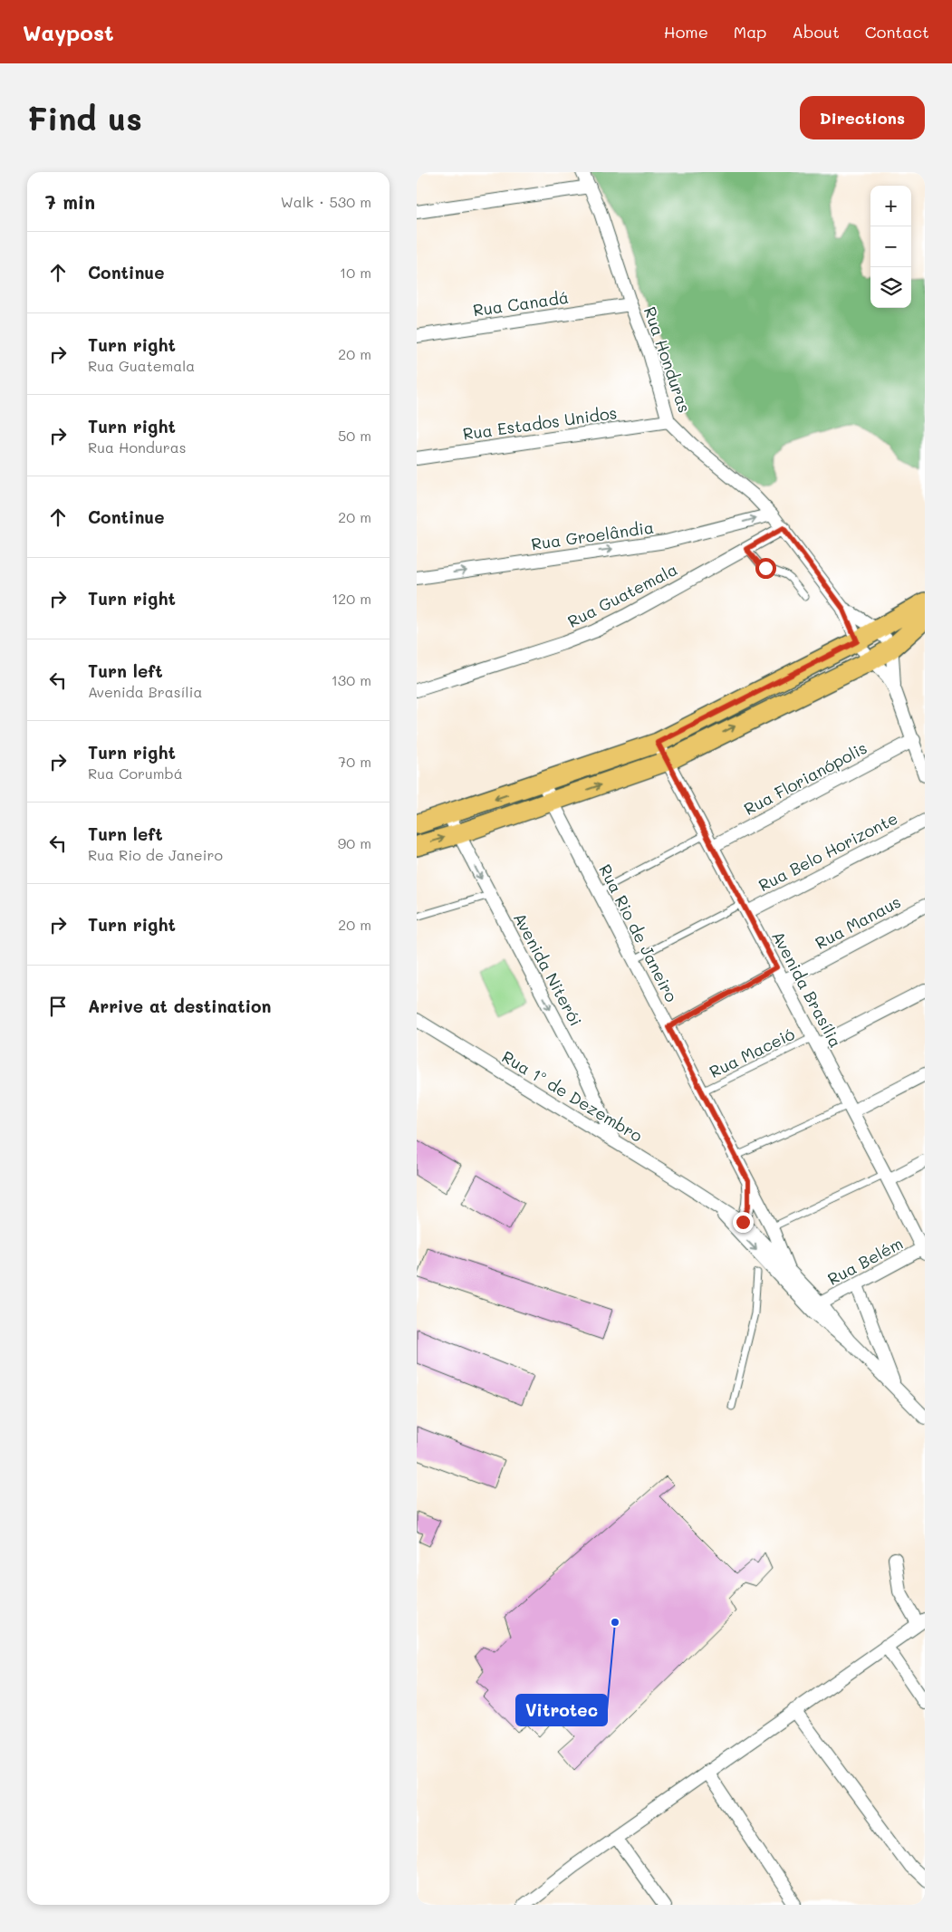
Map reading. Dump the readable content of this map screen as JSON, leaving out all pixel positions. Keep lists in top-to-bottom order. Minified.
{"streets":{"street":["Rua Canadá","Rua Honduras","Rua Estados Unidos","Rua Groelândia","Rua Guatemala","Rua Florianópolis","Rua Belo Horizonte","Rua Manaus","Rua Rio de Janeiro","Avenida Niterói","Avenida Brasília","Rua 1º de Dezembro","Rua Belém"],"lane":["Rua Maceió"]},"crossings":[["Rua Canadá","Rua Honduras"],["Rua Honduras","Rua Estados Unidos"],["Rua Honduras","Rua Groelândia"],["Rua Honduras","Rua Guatemala"],["Rua Florianópolis","Avenida Brasília"],["Rua Belo Horizonte","Avenida Brasília"],["Rua Manaus","Avenida Brasília"],["Rua Rio de Janeiro","Rua Maceió"],["Rua Rio de Janeiro","Rua 1º de Dezembro"],["Avenida Niterói","Rua 1º de Dezembro"],["Avenida Brasília","Rua Maceió"],["Avenida Brasília","Rua Belém"],["Rua 1º de Dezembro","Rua Belém"]],"one_way":["Rua Groelândia","Avenida Niterói"],"places":["Vitrotec"],"page":{"header":"Waypost","nav":["Home","Map","About","Contact"],"buttons":"Directions","title":"Find us","heading":["7 min","Walk · 530 m"],"map_buttons":["+","−"],"list":[["Continue","10 m"],["Turn right","Rua Guatemala","20 m"],["Turn right","Rua Honduras","50 m"],["Continue","20 m"],["Turn right","120 m"],["Turn left","Avenida Brasília","130 m"],["Turn right","Rua Corumbá","70 m"],["Turn left","Rua Rio de Janeiro","90 m"],["Turn right","20 m"],"Arrive at destination"]}}
